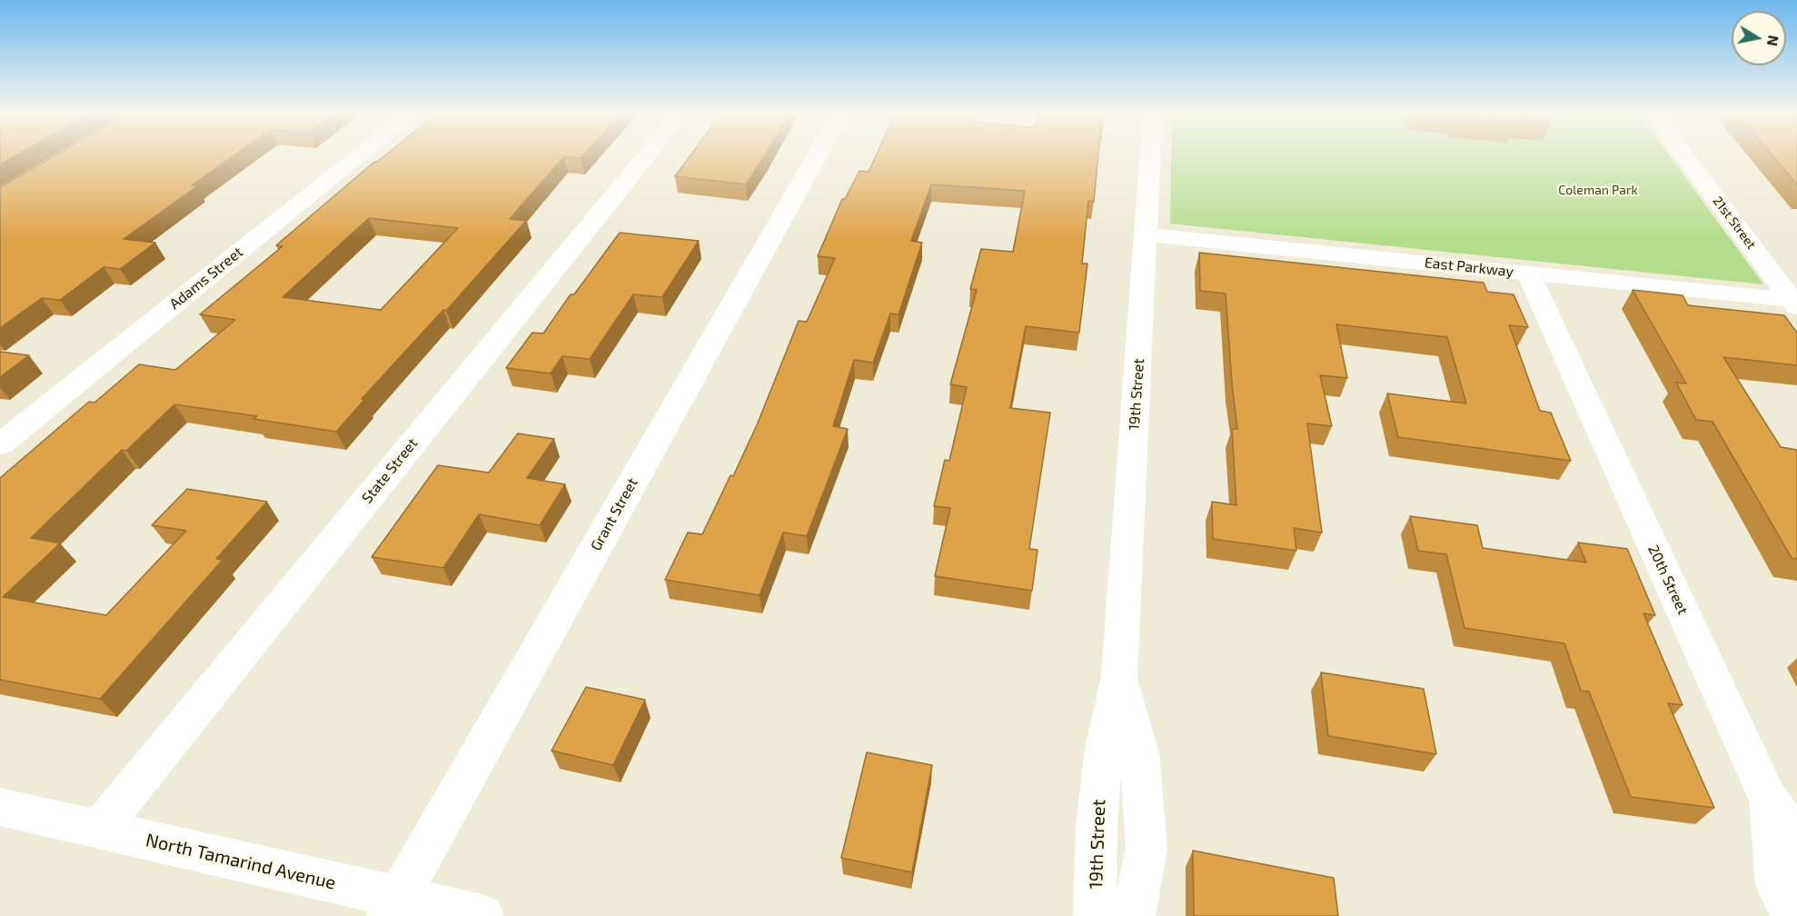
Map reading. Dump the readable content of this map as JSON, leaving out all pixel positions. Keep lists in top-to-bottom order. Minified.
{"streets":{"street":["21st Street","East Parkway","Adams Street","19th Street","State Street","Grant Street","20th Street","North Tamarind Avenue"]},"crossings":[["21st Street","East Parkway"],["East Parkway","19th Street"],["East Parkway","20th Street"],["State Street","North Tamarind Avenue"],["Grant Street","North Tamarind Avenue"]],"parks":["Coleman Park"],"north":"right"}
